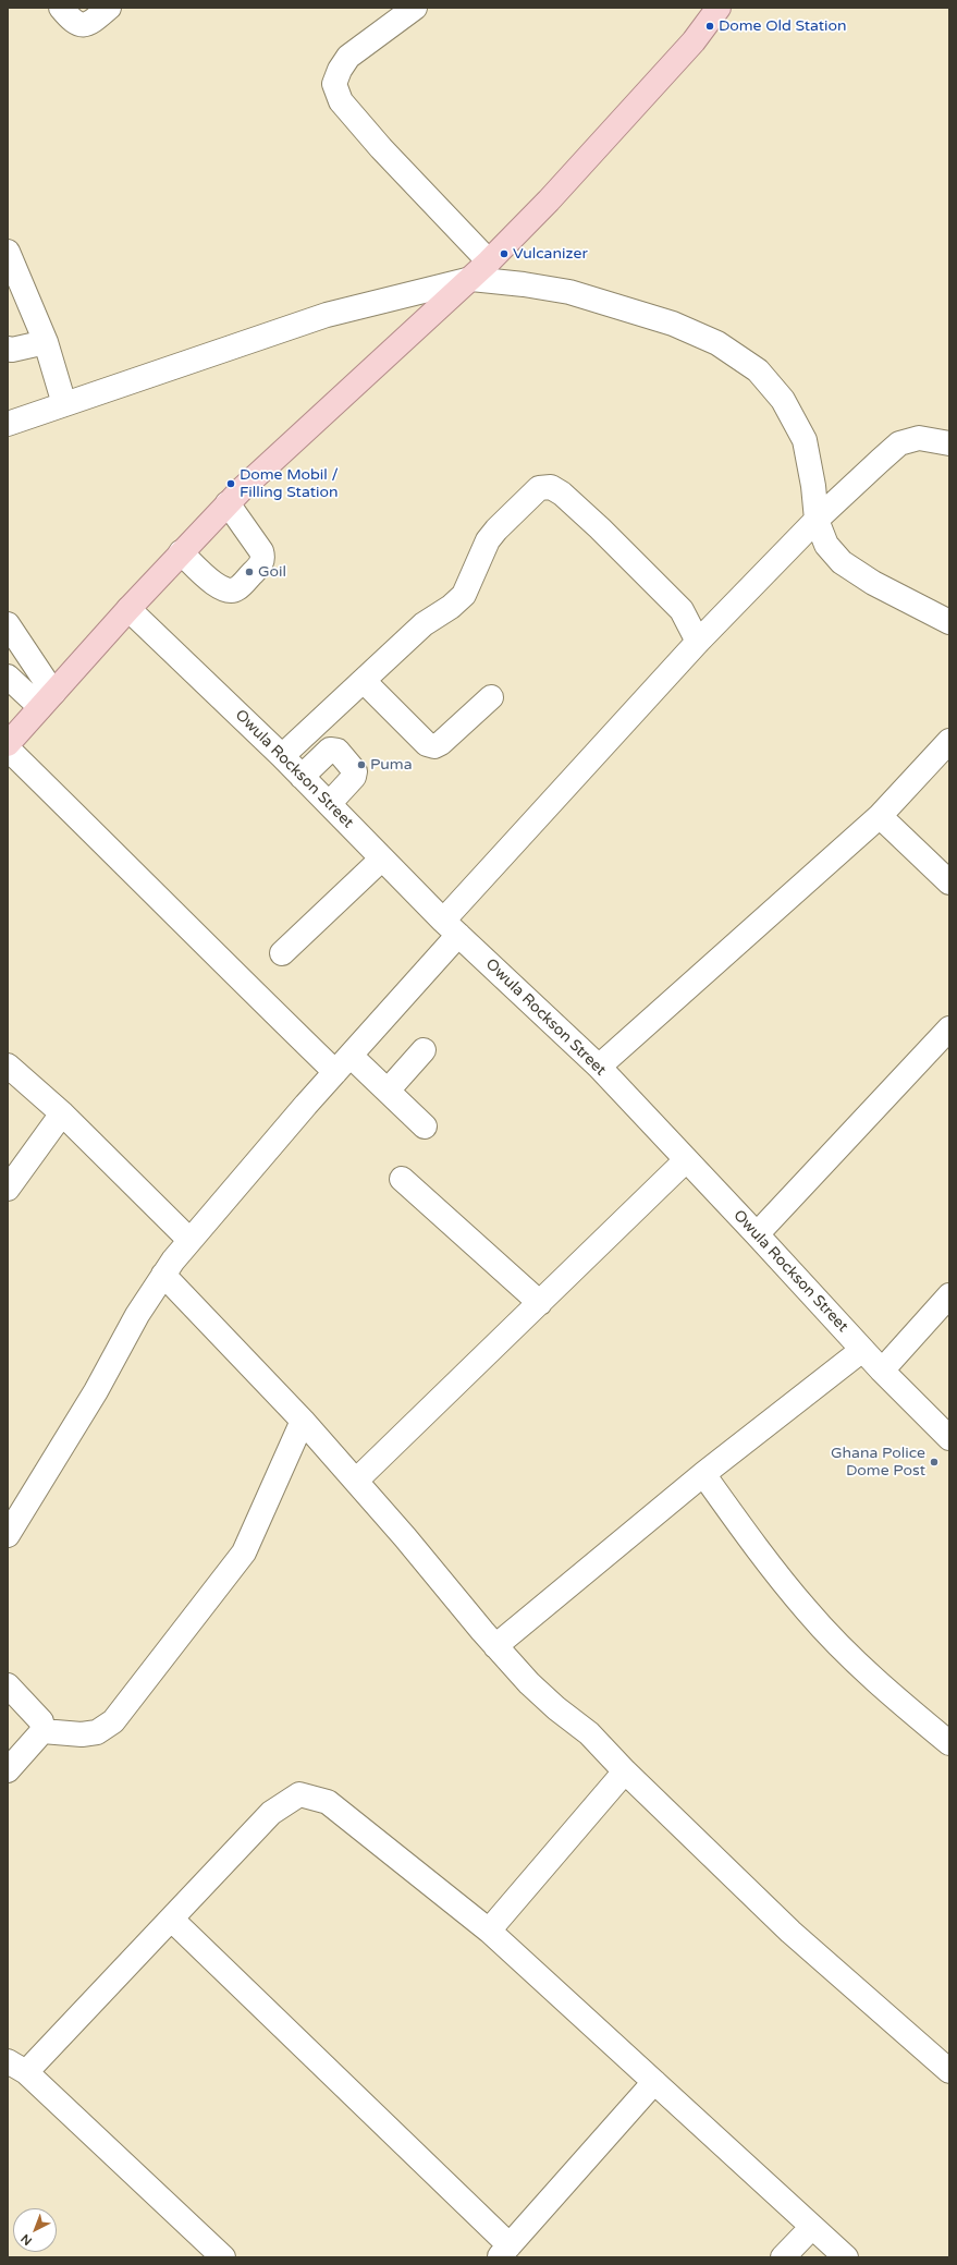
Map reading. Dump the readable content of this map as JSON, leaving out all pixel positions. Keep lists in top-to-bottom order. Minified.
{"streets":{"street":["Owula Rockson Street"]},"places":["Dome Old Station","Vulcanizer","Dome Mobil / Filling Station","Goil","Puma","Ghana Police Dome Post"],"north":"bottom left"}
